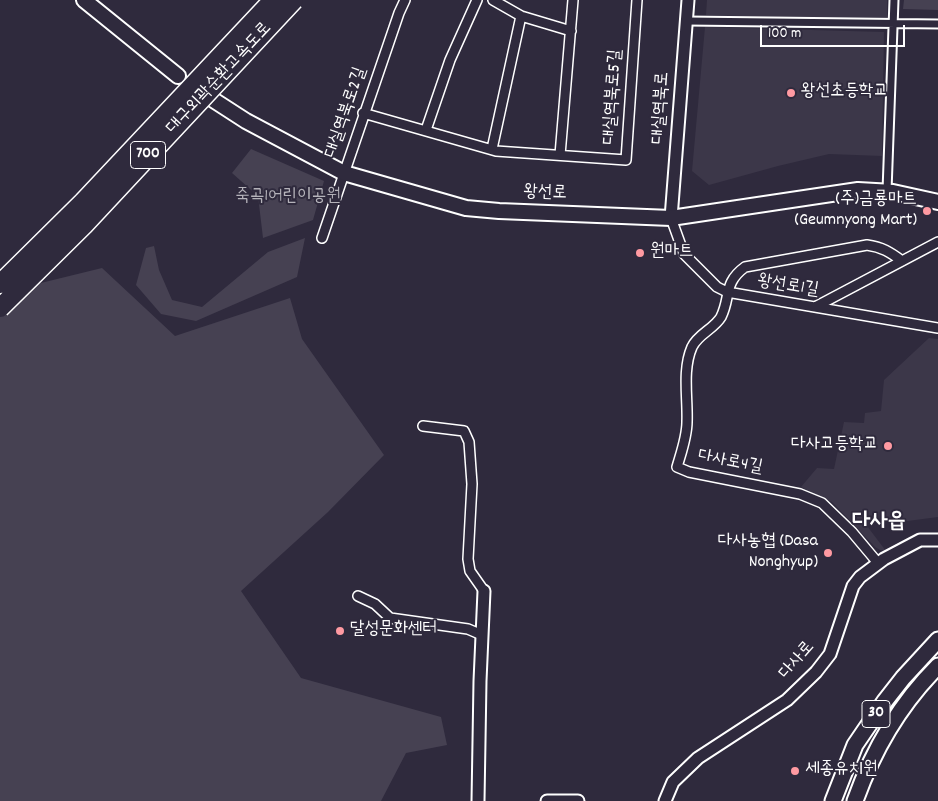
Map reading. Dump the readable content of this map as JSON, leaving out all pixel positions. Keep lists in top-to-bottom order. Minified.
{"streets":{"highway":["대구외곽순환고속도로","700"],"main road":["왕선로","30"],"street":["대실역북로5길","대실역북로","대실역북로2길","왕선로1길","다사로4길","다사로"]},"crossings":[["대실역북로5길","대실역북로2길"],["대실역북로","왕선로"],["대실역북로","왕선로1길"],["대실역북로2길","왕선로"],["왕선로","왕선로1길"],["왕선로1길","다사로4길"],["다사로4길","다사로"]],"districts":["다사읍"],"parks":["죽곡1어린이공원"],"places":["왕선초등학교","(주)금룡마트 (Geumnyong Mart)","원마트","다사고등학교","다사농협 (Dasa Nonghyup)","달성문화센터","세종유치원"],"scale_bar":"100 m"}
